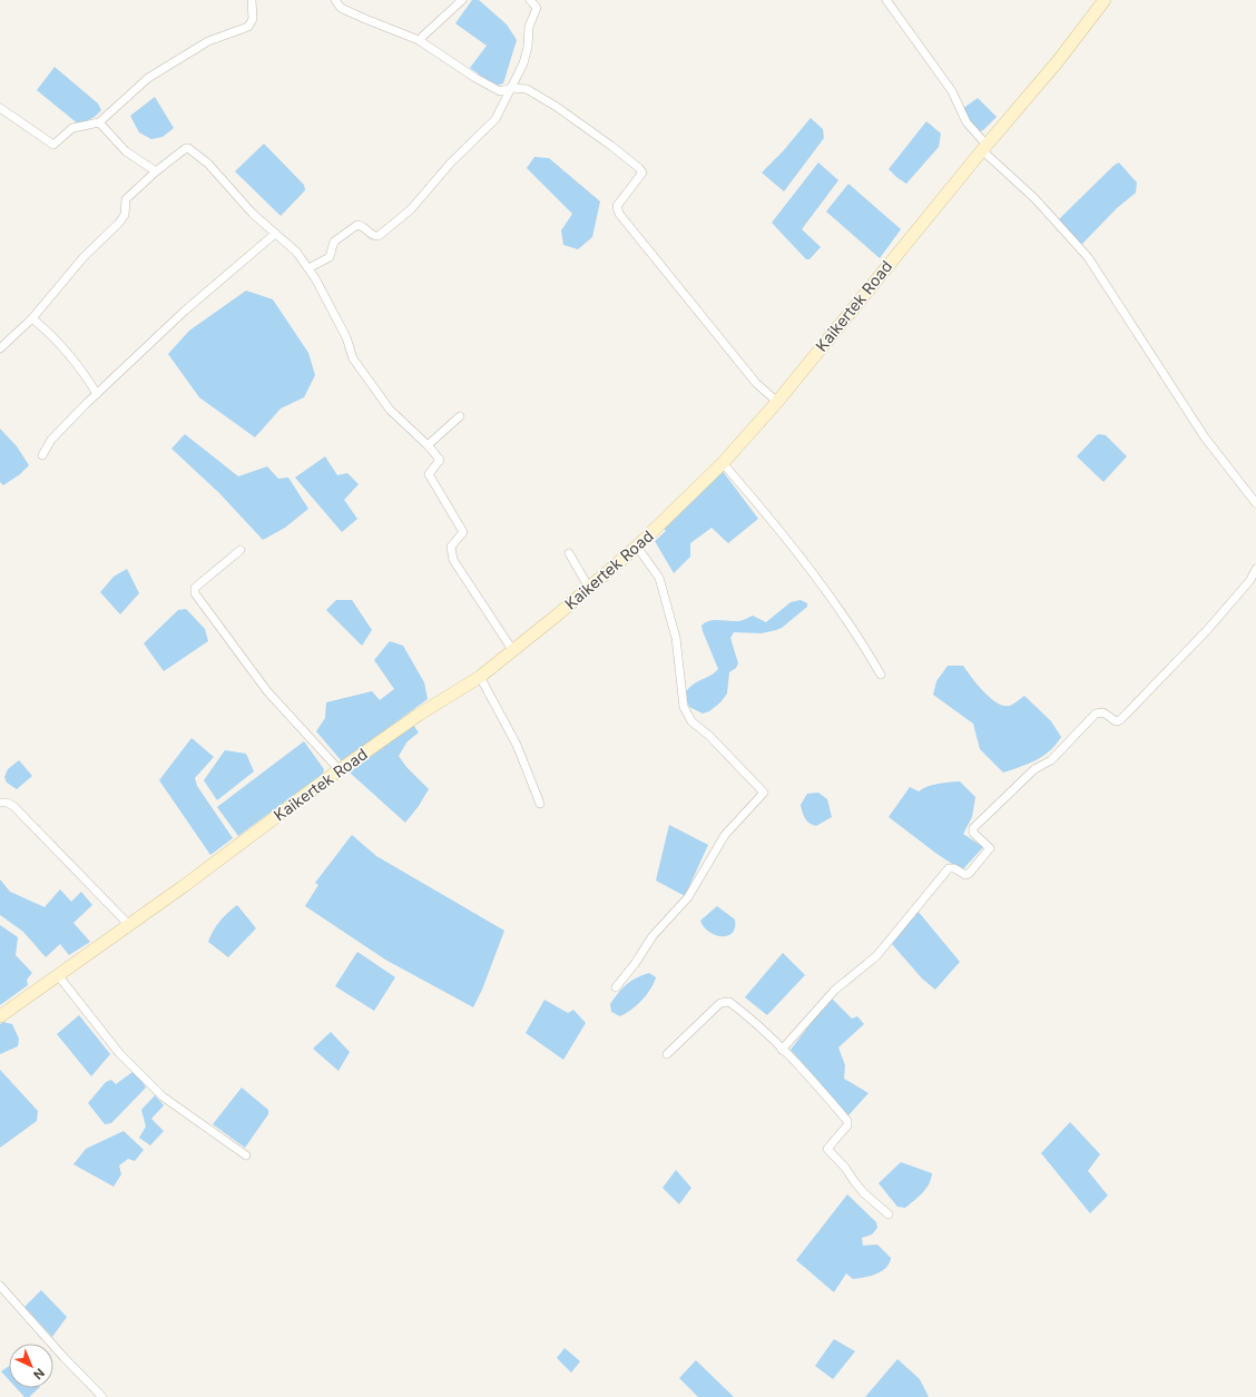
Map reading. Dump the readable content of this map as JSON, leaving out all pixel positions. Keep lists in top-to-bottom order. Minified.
{"streets":{"main road":["Kaikertek Road"]},"north":"bottom right"}
